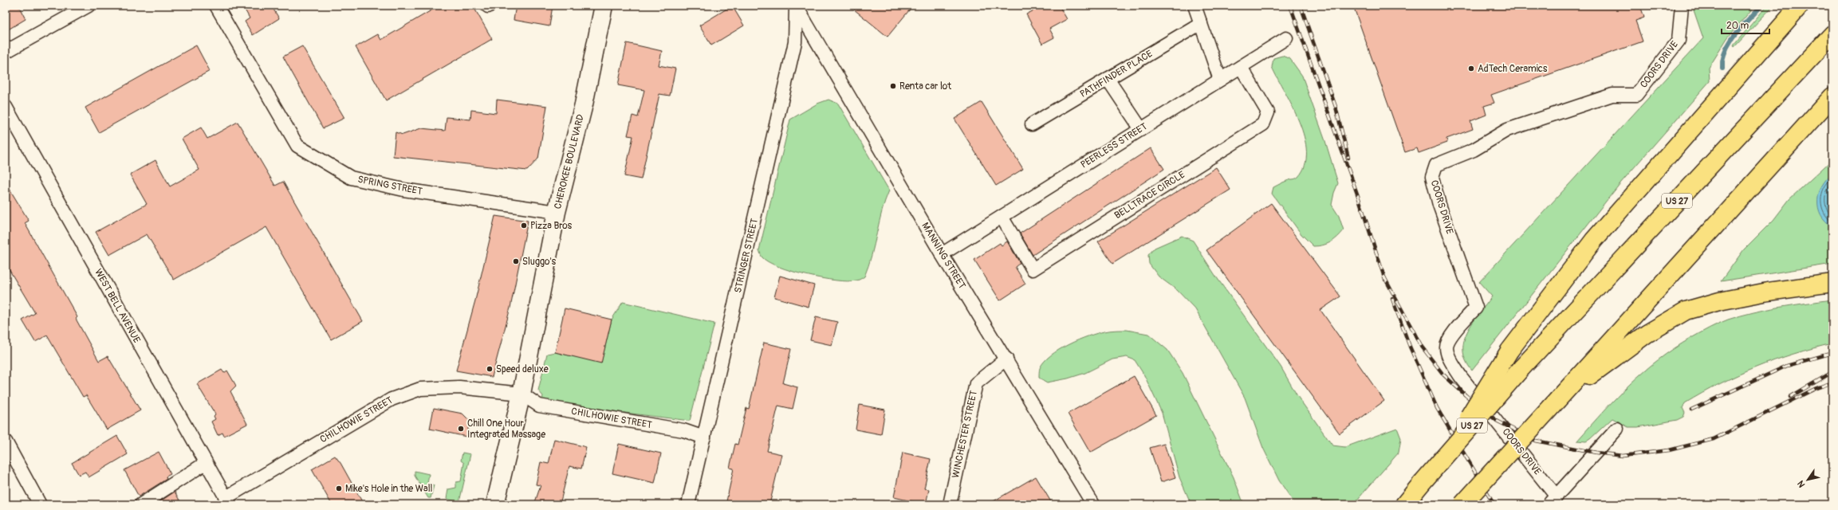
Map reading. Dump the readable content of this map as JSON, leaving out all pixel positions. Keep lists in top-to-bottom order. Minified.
{"streets":{"highway":["US 27"],"main road":["CHEROKEE BOULEVARD"],"street":["COORS DRIVE","PATHFINDER PLACE","PEERLESS STREET","SPRING STREET","BELLTRACE CIRCLE","STRINGER STREET","MANNING STREET","WEST BELL AVENUE","CHILHOWIE STREET","WINCHESTER STREET"]},"crossings":[["PEERLESS STREET","BELLTRACE CIRCLE"],["PEERLESS STREET","MANNING STREET"],["CHEROKEE BOULEVARD","SPRING STREET"],["CHEROKEE BOULEVARD","CHILHOWIE STREET"],["STRINGER STREET","MANNING STREET"],["STRINGER STREET","CHILHOWIE STREET"],["MANNING STREET","WINCHESTER STREET"],["WEST BELL AVENUE","CHILHOWIE STREET"]],"places":["AdTech Ceramics","Renta car lot","Pizza Bros","Sluggo's","Speed deluxe","Chill One Hour Integrated Massage","Mike's Hole in the Wall"],"scale_bar":"20 m","north":"bottom left"}
